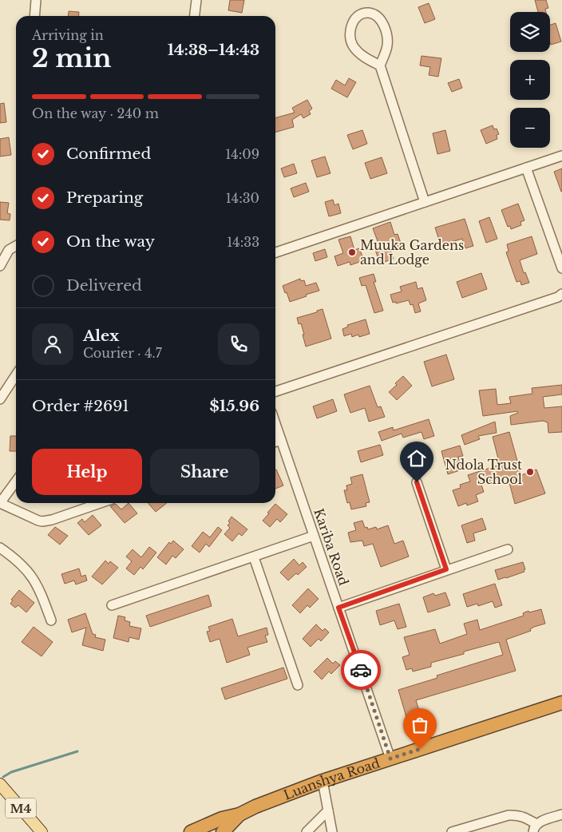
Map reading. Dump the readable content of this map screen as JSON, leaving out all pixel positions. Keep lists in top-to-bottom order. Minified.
{"streets":{"highway":["Luanshya Road"],"main road":["M4"],"street":["Kariba Road"]},"crossings":[["Kariba Road","Luanshya Road"]],"places":["Muuka Gardens and Lodge","Ndola Trust School"],"page":{"map_buttons":["+","−"],"heading":["2 min","Arriving in","14:38–14:43"],"panel":["Alex","Courier · 4.7","Order #2691","$15.96"],"bar":"On the way · 240 m","list":[["Confirmed","14:09"],["Preparing","14:30"],["On the way","14:33"],"Delivered"],"buttons":["Help","Share"]}}
